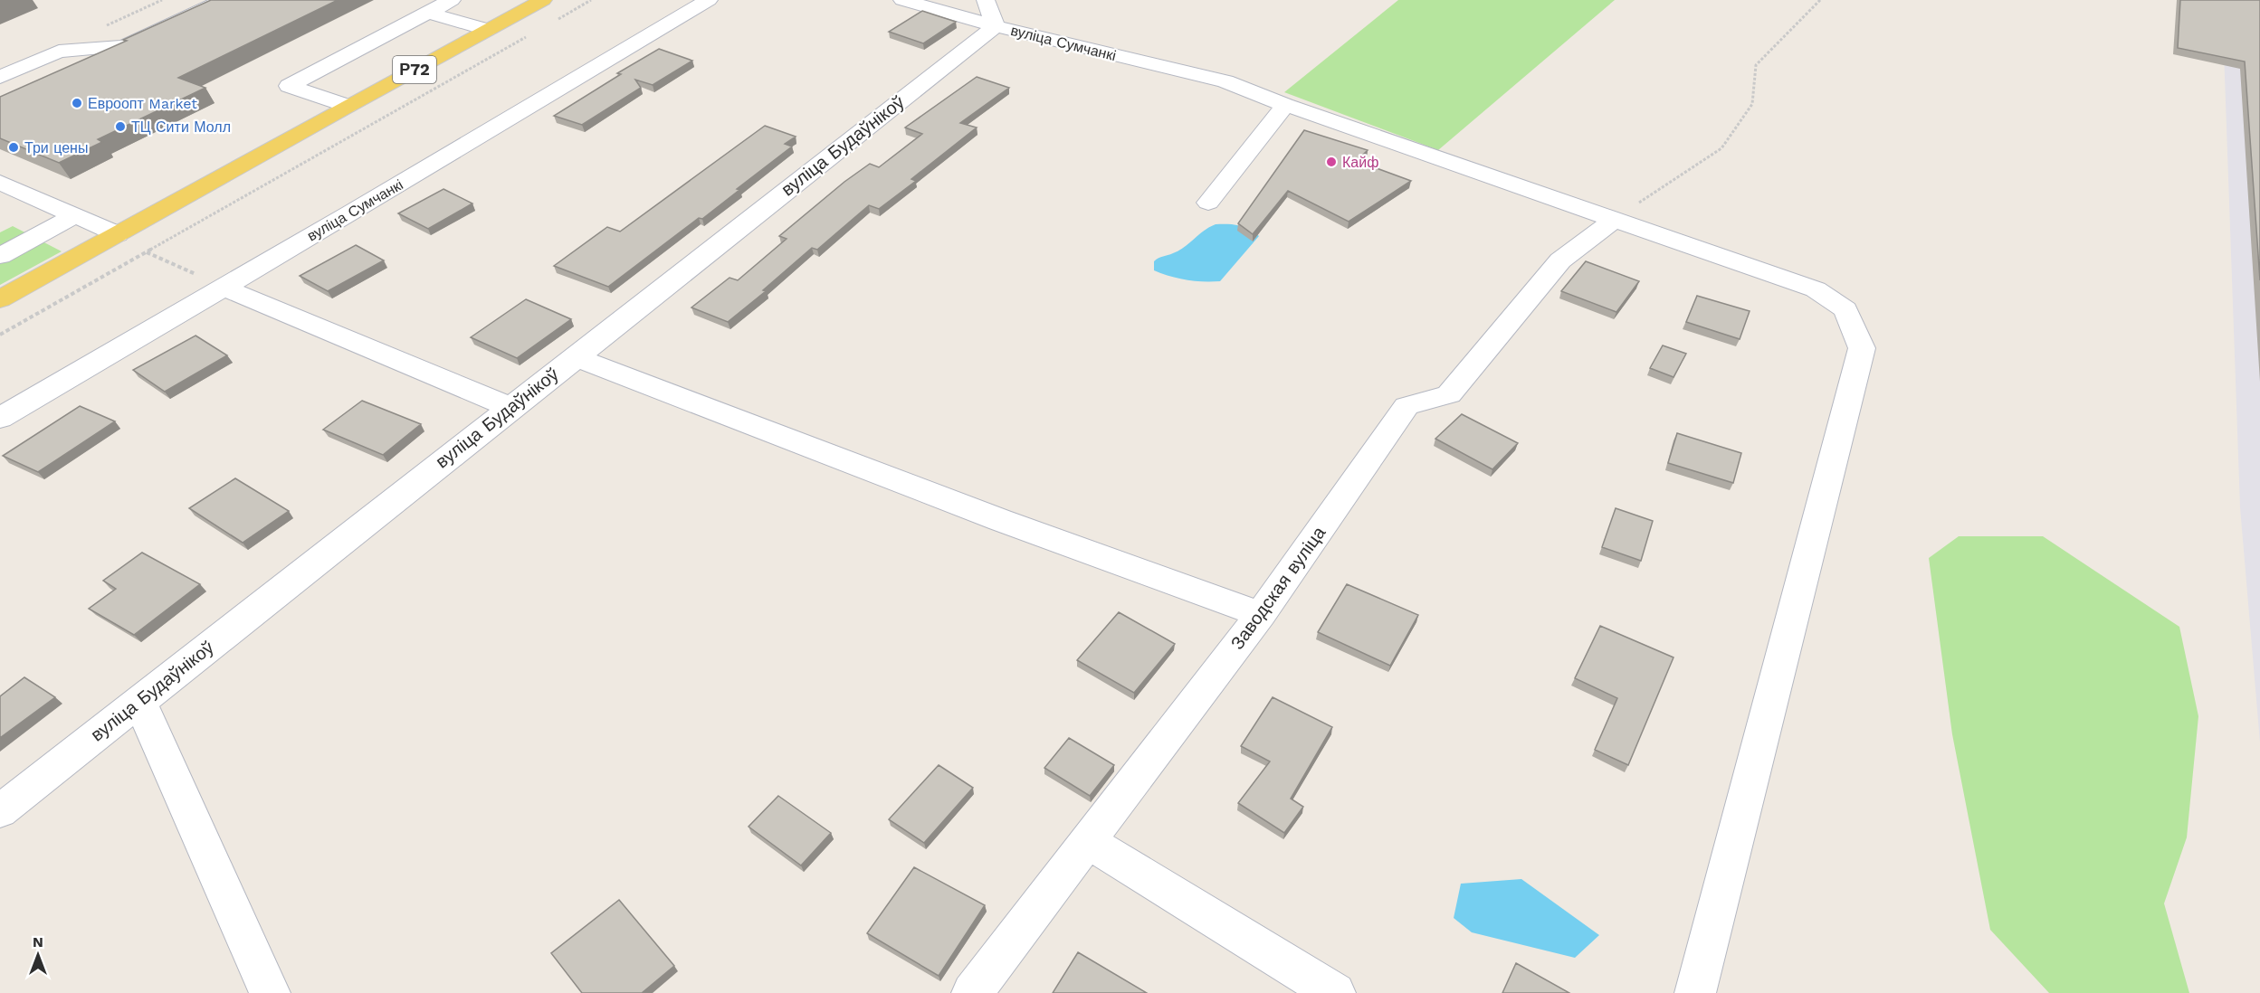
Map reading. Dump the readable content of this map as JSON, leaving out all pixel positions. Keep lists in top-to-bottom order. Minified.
{"streets":{"main road":["Р72"],"street":["вуліца Сумчанкі","вуліца Будаўнікоў","Заводская вуліца"]},"crossings":[["вуліца Сумчанкі","вуліца Будаўнікоў"],["вуліца Сумчанкі","Заводская вуліца"]],"places":["Евроопт Market","ТЦ Сити Молл","Три цены","Кайф"],"north":"top"}
